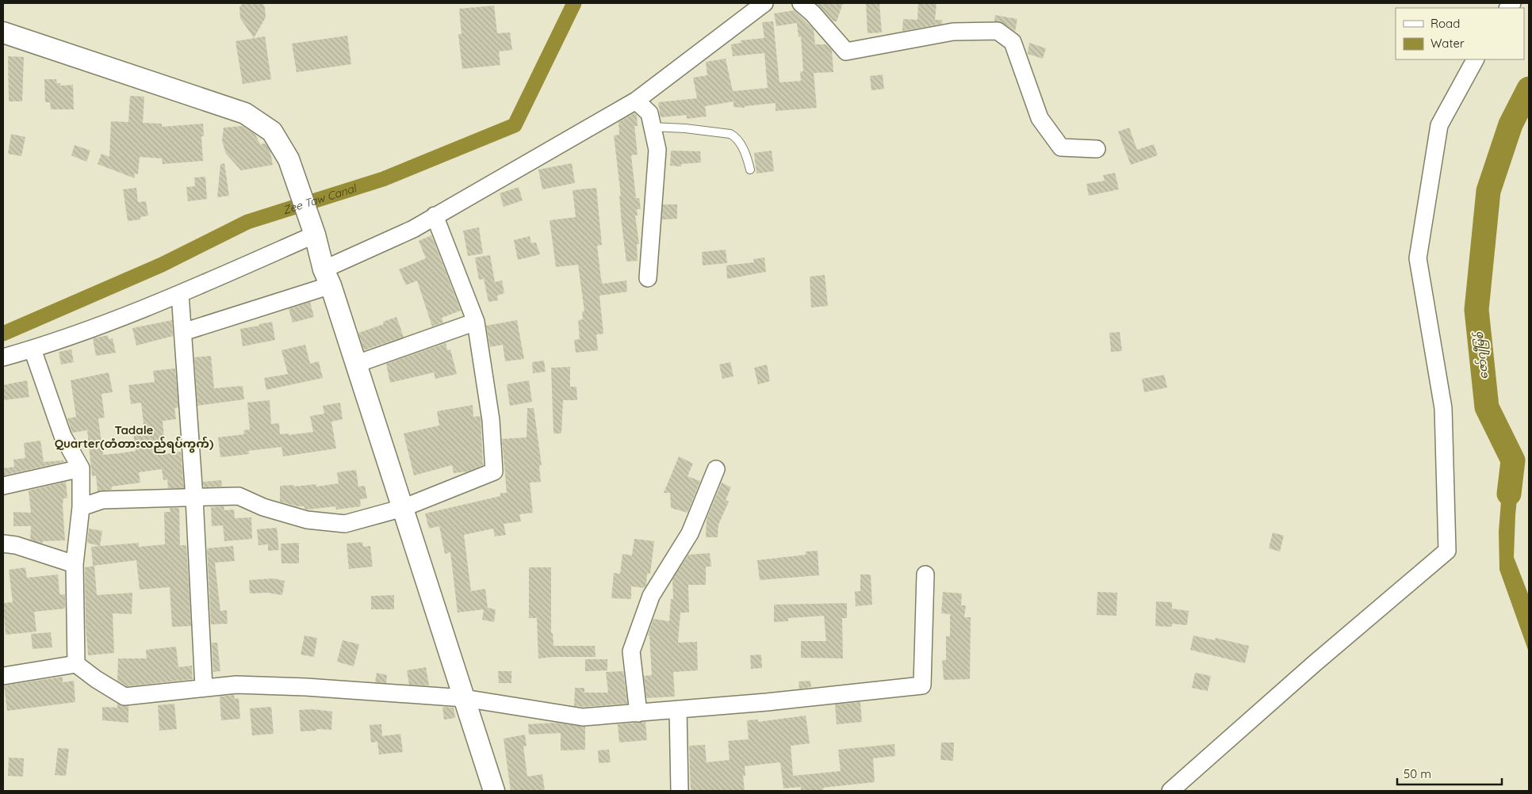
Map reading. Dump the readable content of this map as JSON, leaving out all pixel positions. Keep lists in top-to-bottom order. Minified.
{"districts":["Tadale Quarter(တံတားလည်ရပ်ကွက်)"],"water":["Zee Taw Canal","ဇော်ဂျီမြစ်"],"legend":["Road","Water"],"scale_bar":"50 m"}
